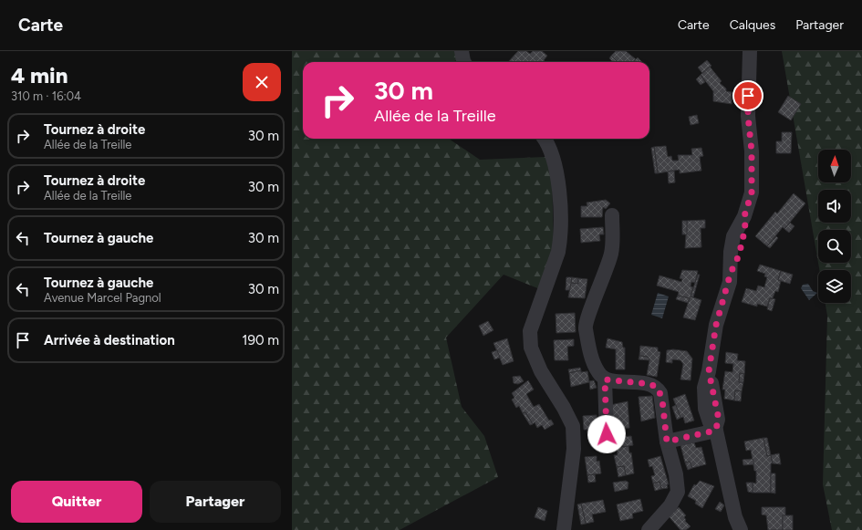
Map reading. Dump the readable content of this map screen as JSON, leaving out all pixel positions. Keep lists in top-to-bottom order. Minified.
{"north":"top","page":{"header":"Carte","nav":["Carte","Calques","Partager"],"heading":["4 min","310 m · 16:04"],"turn":["30 m","Allée de la Treille"],"list":[{"name":"Tournez à droite","note":"Allée de la Treille","value":"30 m"},{"name":"Tournez à droite","note":"Allée de la Treille","value":"30 m"},{"name":"Tournez à gauche","value":"30 m"},{"name":"Tournez à gauche","note":"Avenue Marcel Pagnol","value":"30 m"},{"name":"Arrivée à destination","value":"190 m"}],"buttons":["Quitter","Partager"]}}
